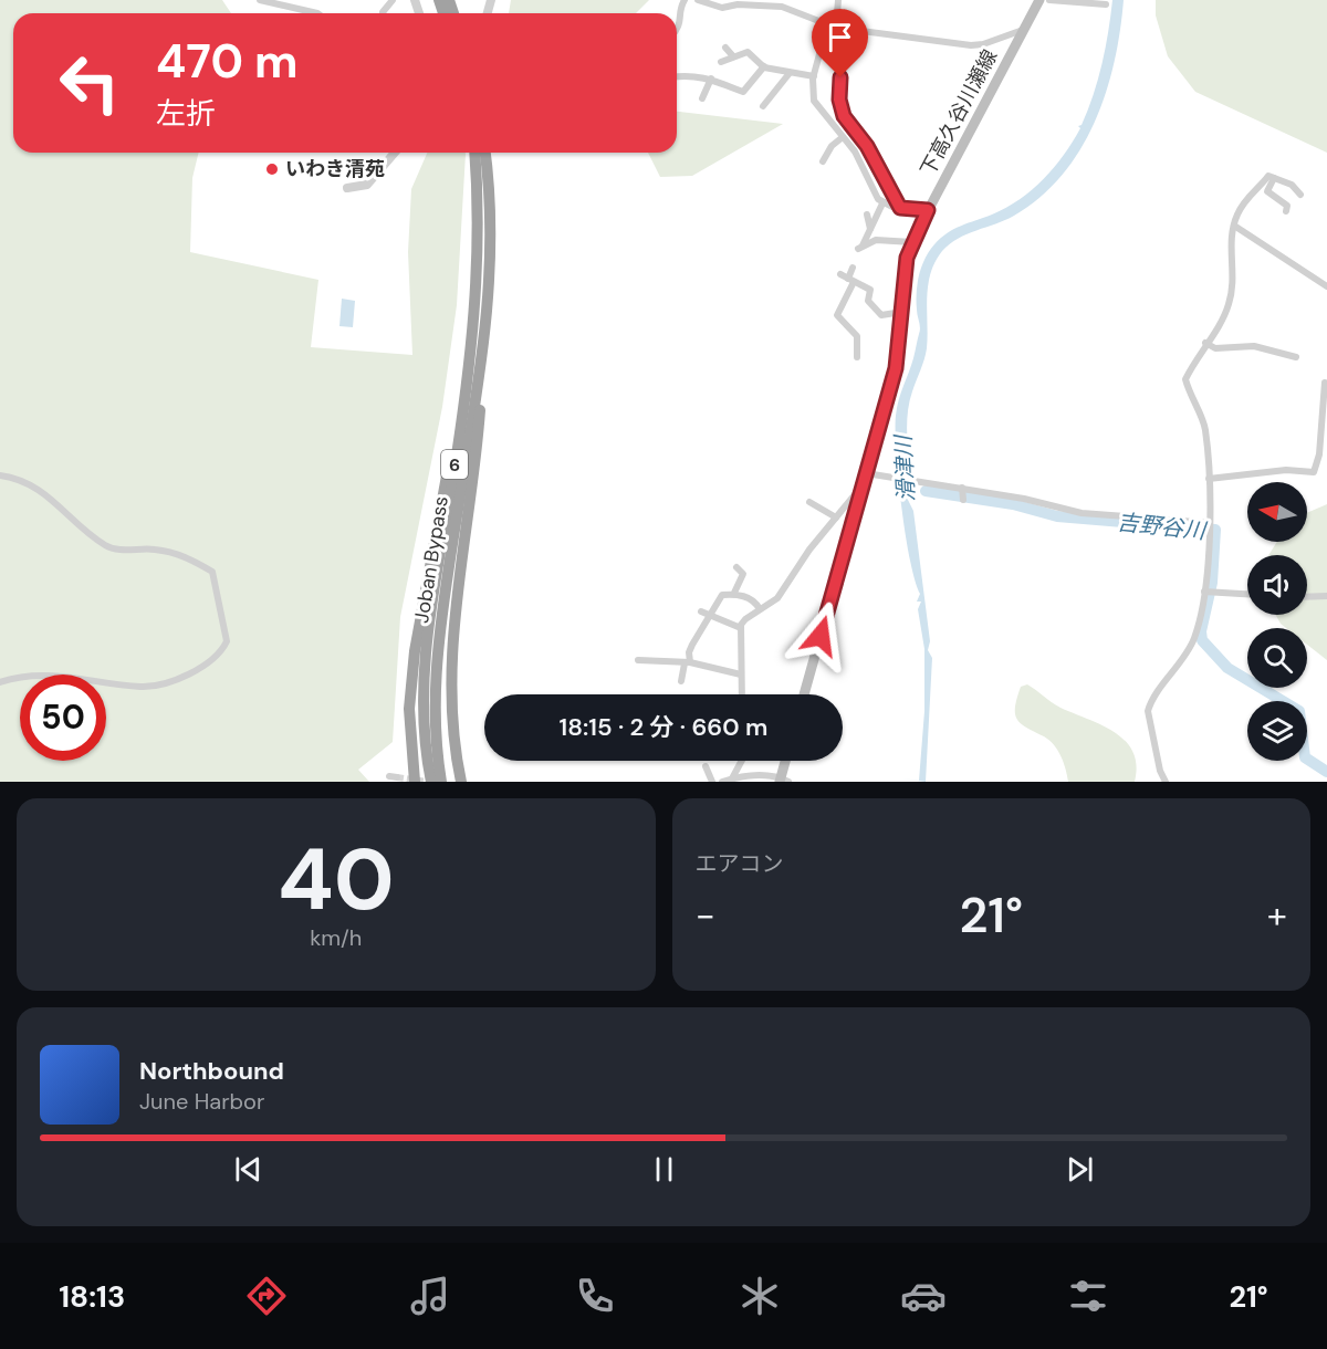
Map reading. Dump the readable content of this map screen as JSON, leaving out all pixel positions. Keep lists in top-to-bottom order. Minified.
{"streets":{"highway":["6","Joban Bypass"],"main road":["下高久谷川瀬線"]},"water":["滑津川","吉野谷川"],"places":["いわき清苑"],"north":"left","page":{"turn":["470 m","左折"],"limit":"50","trip":"18:15 · 2 分 · 660 m","tile":[["40","km/h"],"エアコン"],"heat":["−","21°","+"],"song":["Northbound","June Harbor"],"tabs":["18:13","21°"]}}
